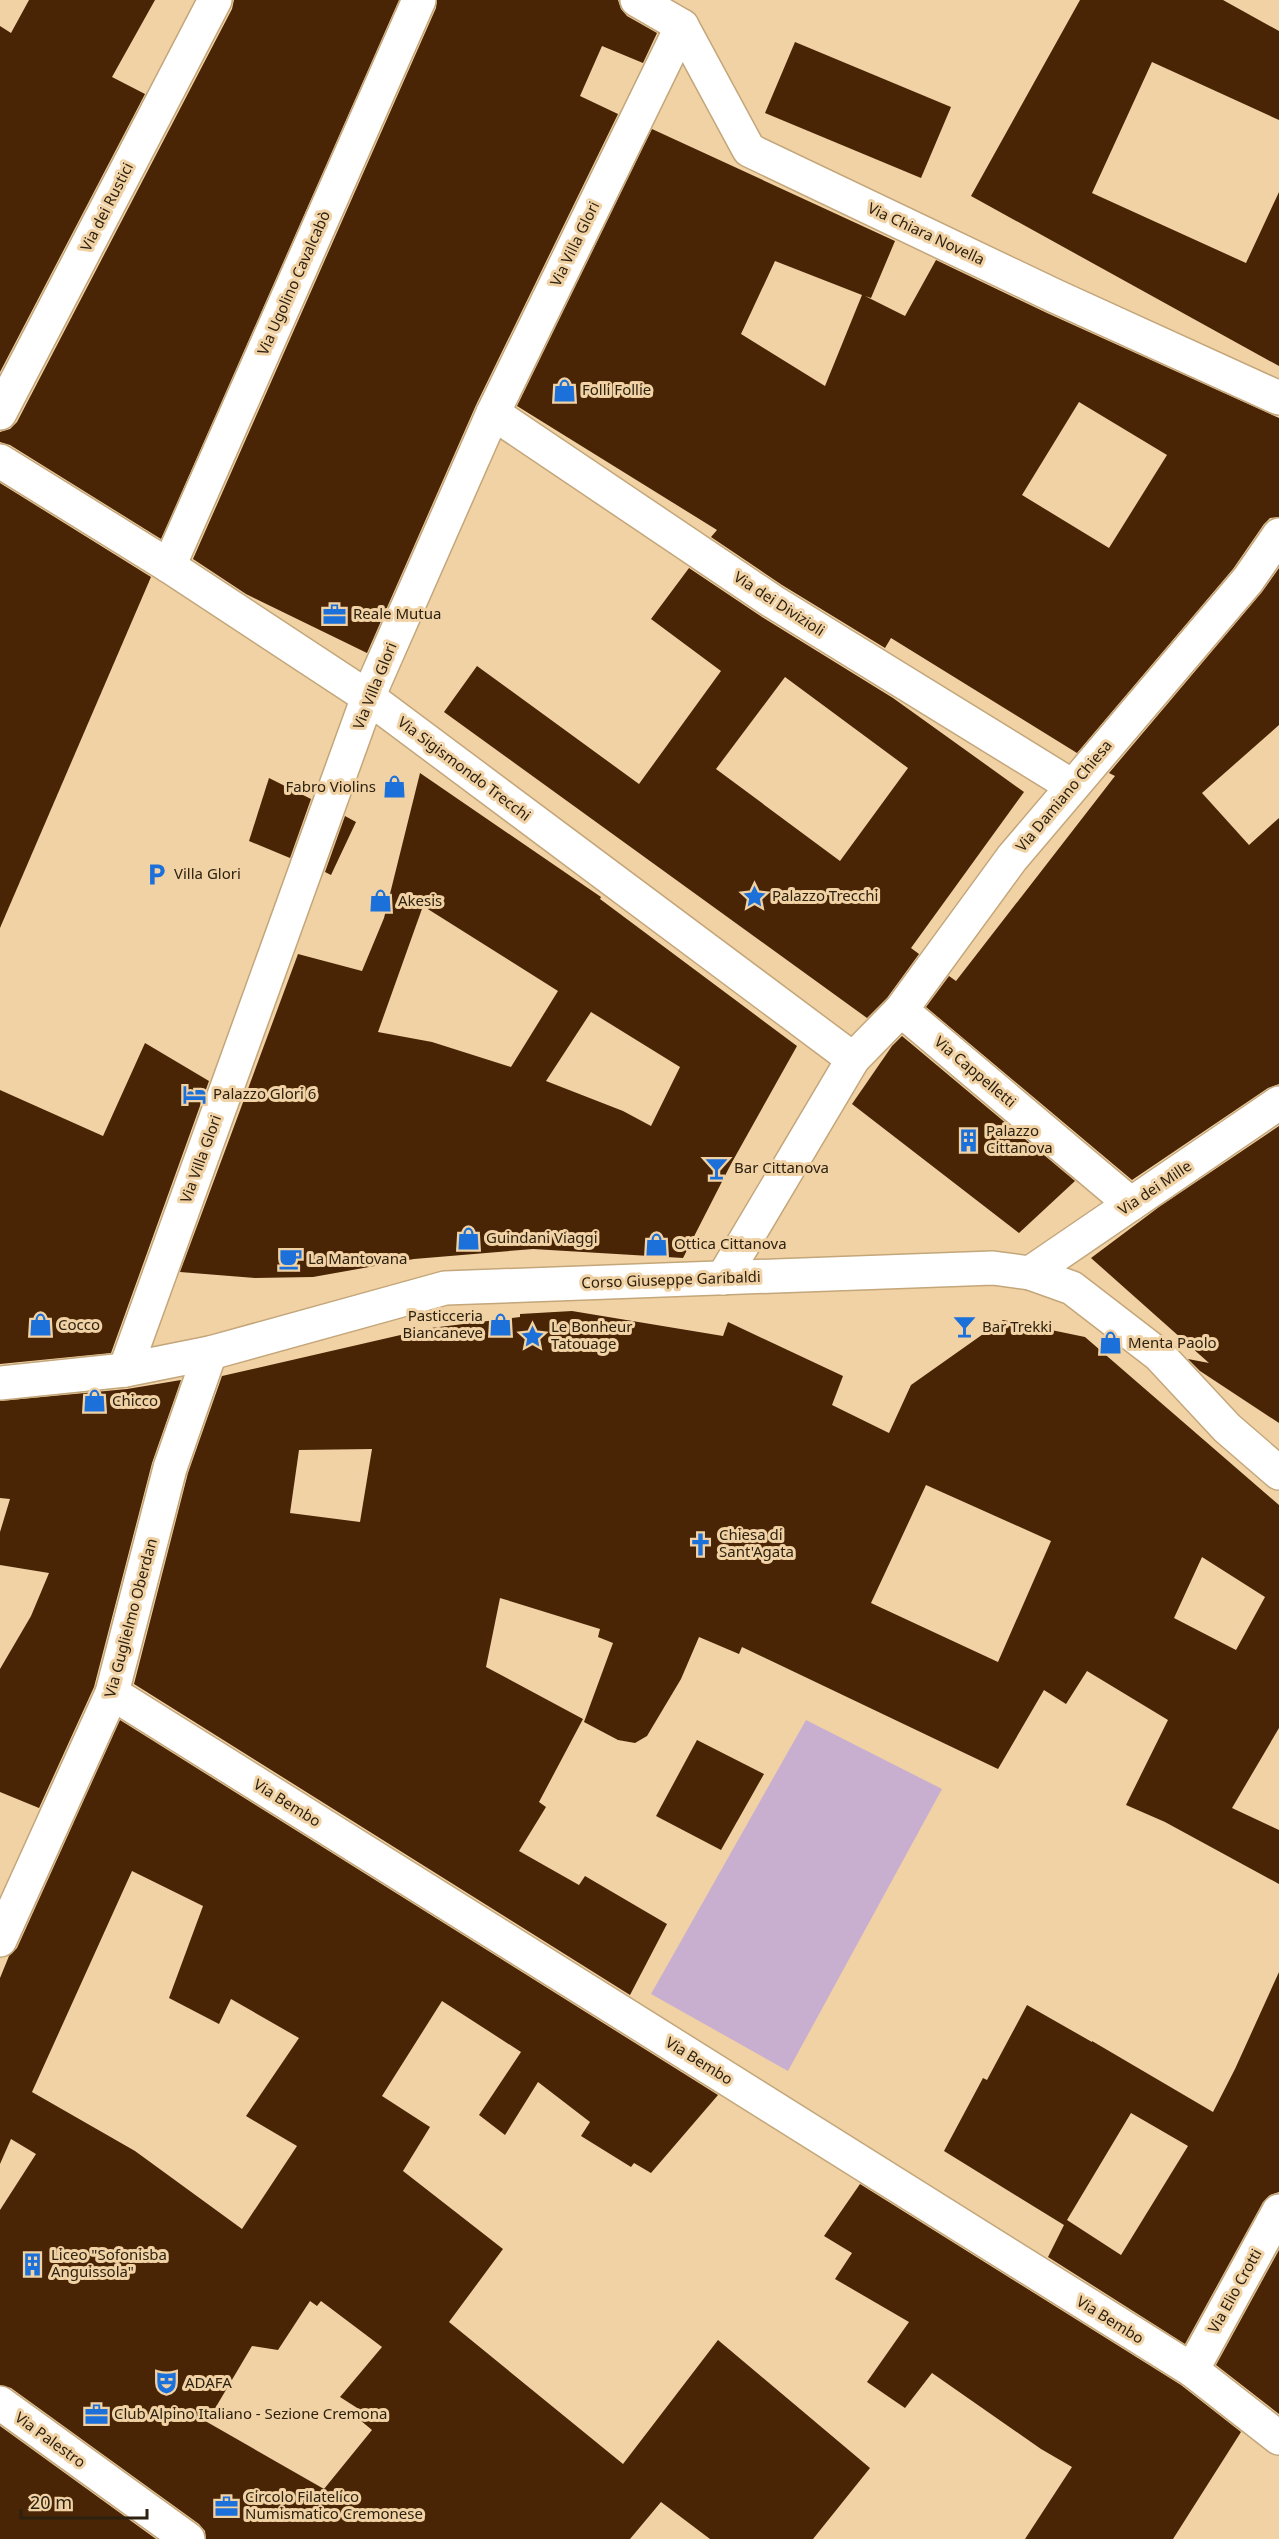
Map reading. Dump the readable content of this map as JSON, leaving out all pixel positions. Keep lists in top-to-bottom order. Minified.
{"streets":{"street":["Via dei Rustici","Via Chiara Novella","Via Villa Glori","Via Ugolino Cavalcabò","Via dei Divizioli","Via Sigismondo Trecchi","Via Damiano Chiesa","Via Cappelletti","Via dei Mille","Corso Giuseppe Garibaldi","Via Guglielmo Oberdan","Via Bembo","Via Elio Crotti","Via Palestro"]},"crossings":[["Via Chiara Novella","Via Villa Glori"],["Via Villa Glori","Via dei Divizioli"],["Via Villa Glori","Via Sigismondo Trecchi"],["Via Villa Glori","Corso Giuseppe Garibaldi"],["Via Ugolino Cavalcabò","Via Sigismondo Trecchi"],["Via dei Divizioli","Via Damiano Chiesa"],["Via Sigismondo Trecchi","Via Damiano Chiesa"],["Via Damiano Chiesa","Via Cappelletti"],["Via Damiano Chiesa","Corso Giuseppe Garibaldi"],["Via Cappelletti","Via dei Mille"],["Via dei Mille","Corso Giuseppe Garibaldi"],["Corso Giuseppe Garibaldi","Via Guglielmo Oberdan"],["Via Guglielmo Oberdan","Via Bembo"],["Via Bembo","Via Elio Crotti"]],"places":{"shop":["Folli Follie","Fabro Violins","Akesis","Guindani Viaggi","Ottica Cittanova","Cocco","Pasticceria Biancaneve","Menta Paolo","Chicco"],"office":["Reale Mutua","Club Alpino Italiano - Sezione Cremona","Circolo Filatelico Numismatico Cremonese"],"parking":["Villa Glori"],"place":["Palazzo Trecchi","Le Bonheur Tatouage"],"hotel":["Palazzo Glori 6"],"building":["Palazzo Cittanova","Liceo \"Sofonisba Anguissola\""],"bar":["Bar Cittanova","Bar Trekki"],"cafe":["La Mantovana"],"church":["Chiesa di Sant'Agata"],"theatre":["ADAFA"]},"scale_bar":"20 m"}
